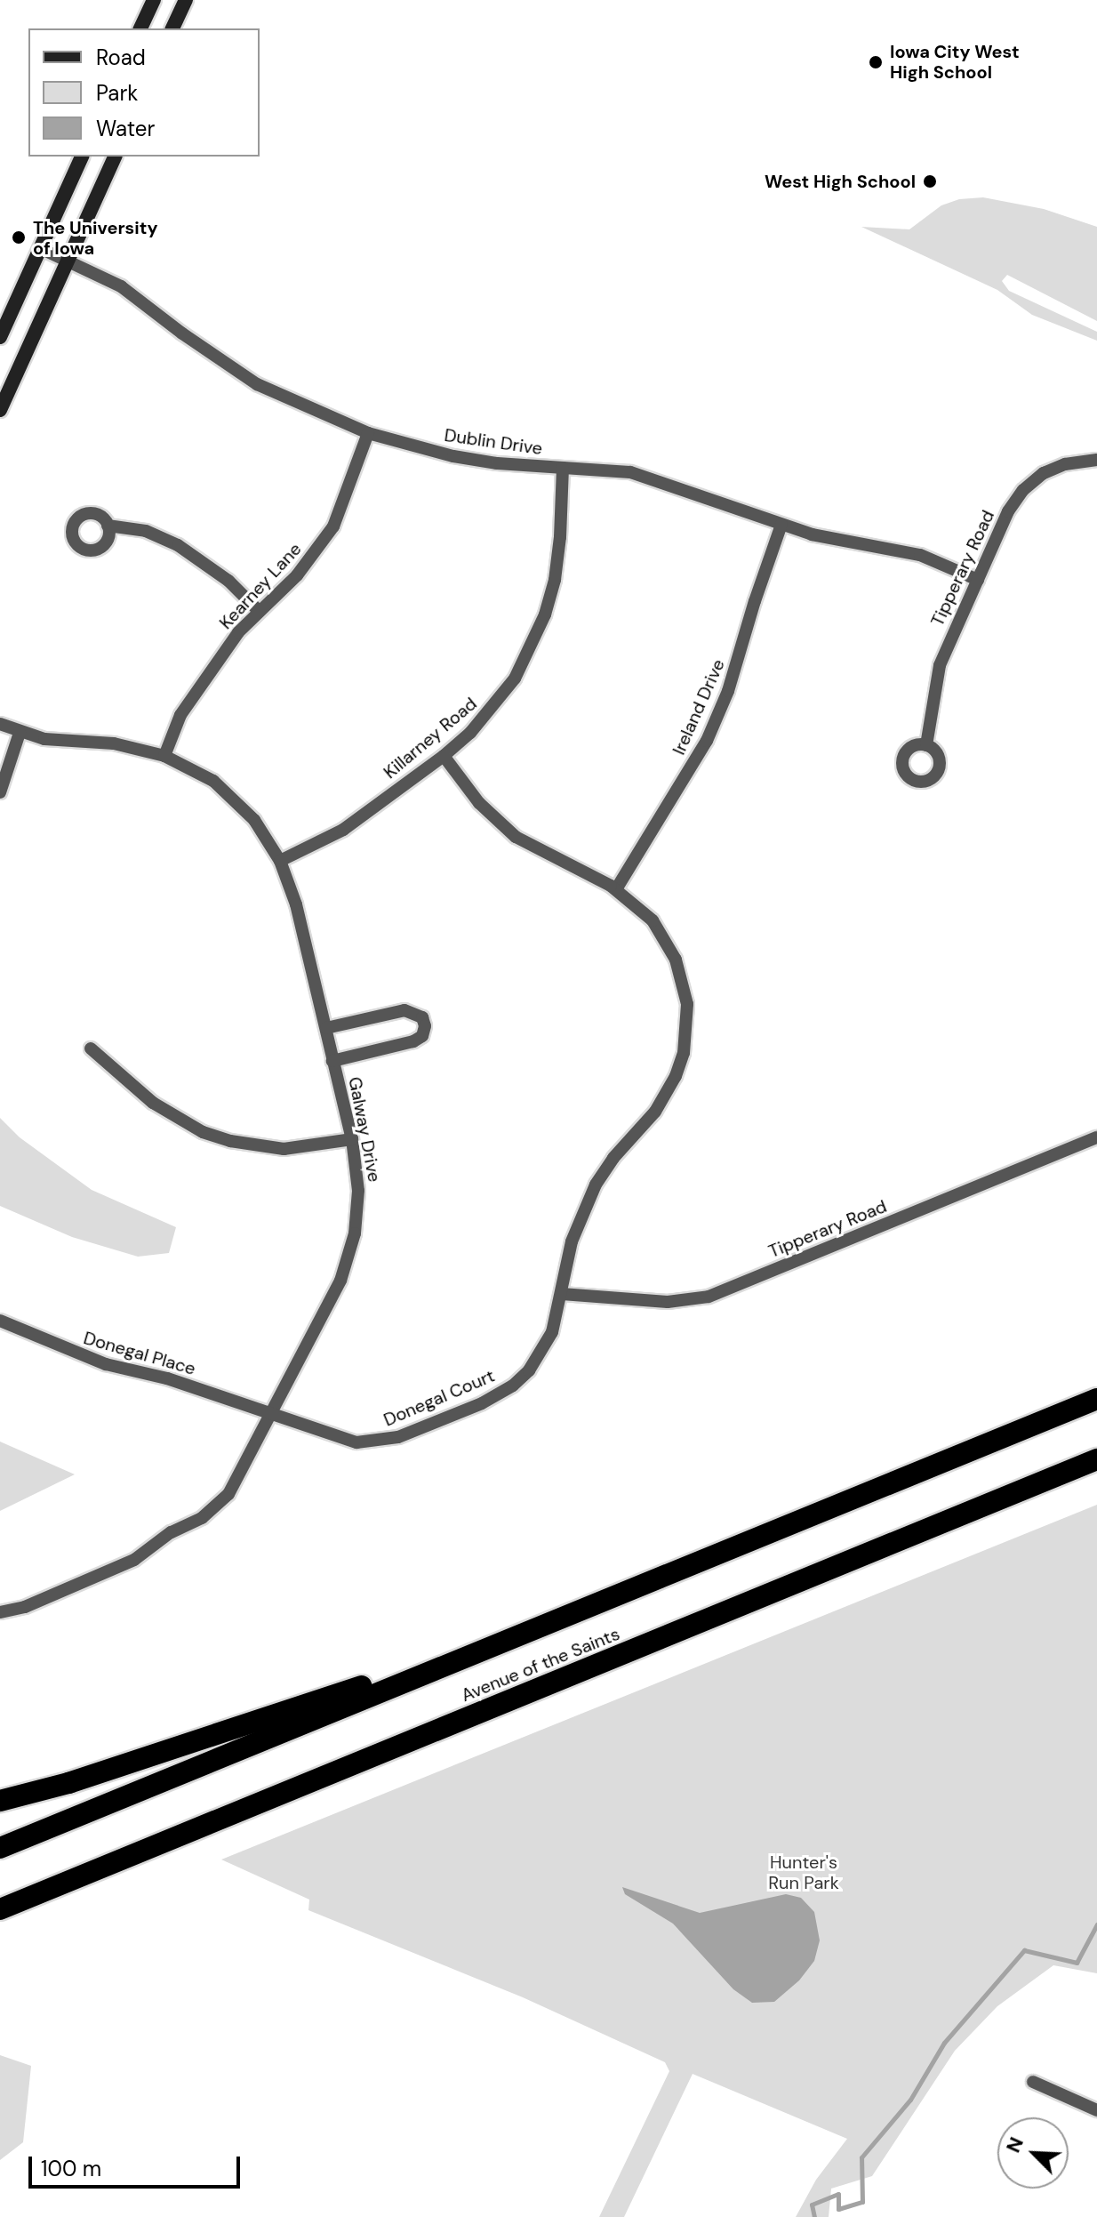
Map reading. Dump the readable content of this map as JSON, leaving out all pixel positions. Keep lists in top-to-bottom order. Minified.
{"streets":{"highway":["Avenue of the Saints"],"street":["Dublin Drive","Tipperary Road","Kearney Lane","Ireland Drive","Killarney Road","Galway Drive","Donegal Place","Donegal Court"]},"crossings":[["Dublin Drive","Tipperary Road"],["Dublin Drive","Kearney Lane"],["Dublin Drive","Ireland Drive"],["Dublin Drive","Killarney Road"],["Tipperary Road","Donegal Court"],["Kearney Lane","Galway Drive"],["Ireland Drive","Donegal Court"],["Killarney Road","Galway Drive"],["Killarney Road","Donegal Court"],["Galway Drive","Donegal Place"],["Galway Drive","Donegal Court"],["Donegal Place","Donegal Court"]],"parks":["Hunter's Run Park"],"places":["Iowa City West High School","West High School","The University of Iowa"],"legend":["Road","Park","Water"],"scale_bar":"100 m","north":"top left"}
